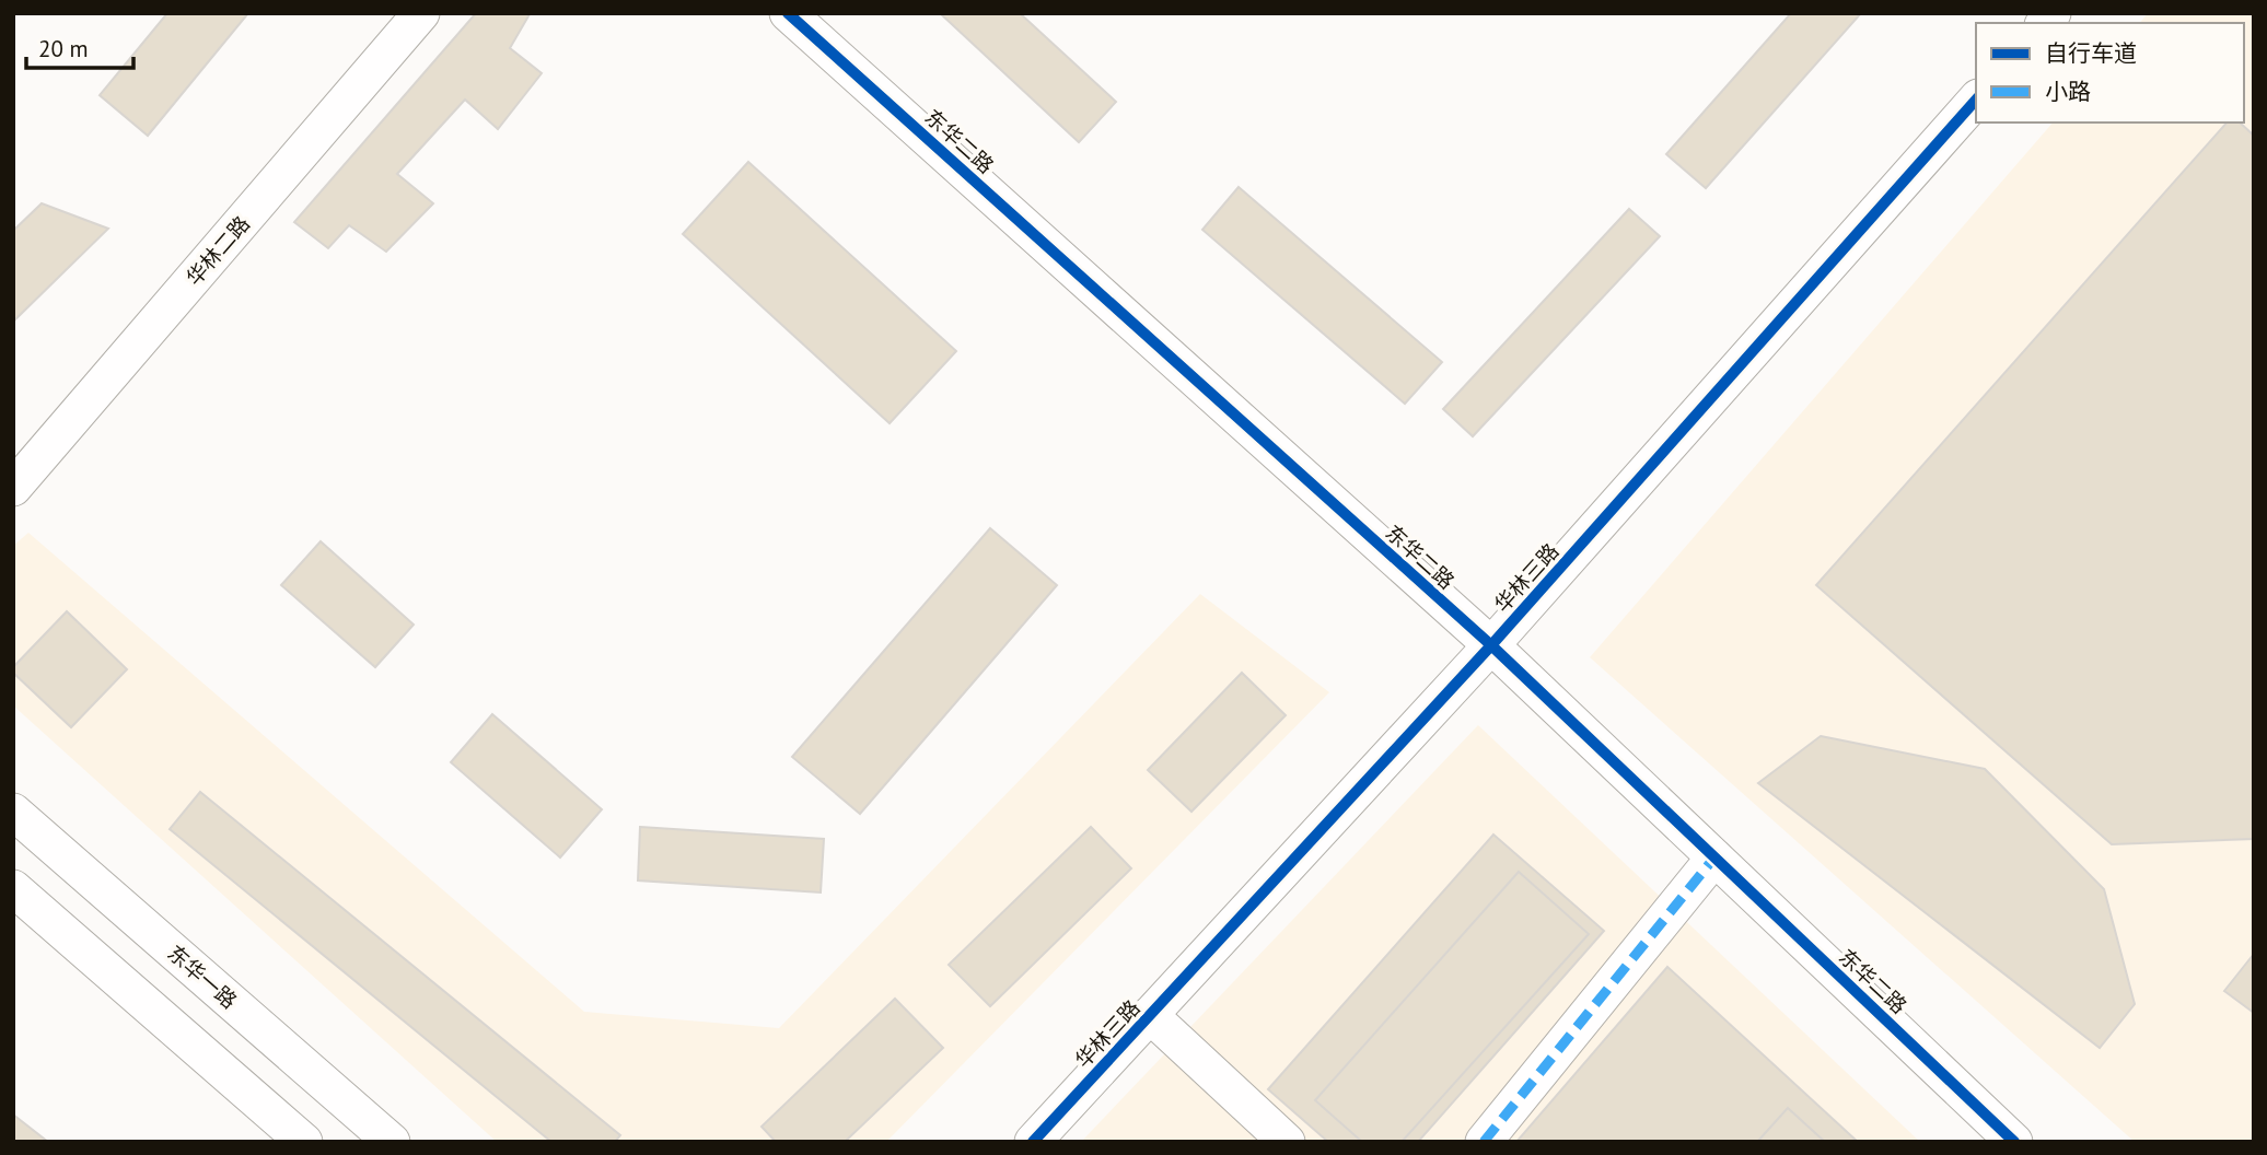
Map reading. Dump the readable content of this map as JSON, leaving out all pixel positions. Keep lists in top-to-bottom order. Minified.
{"streets":{"street":["东华二路","华林二路","华林三路","东华一路"]},"crossings":[["东华二路","华林三路"]],"legend":["自行车道","小路"],"scale_bar":"20 m"}
